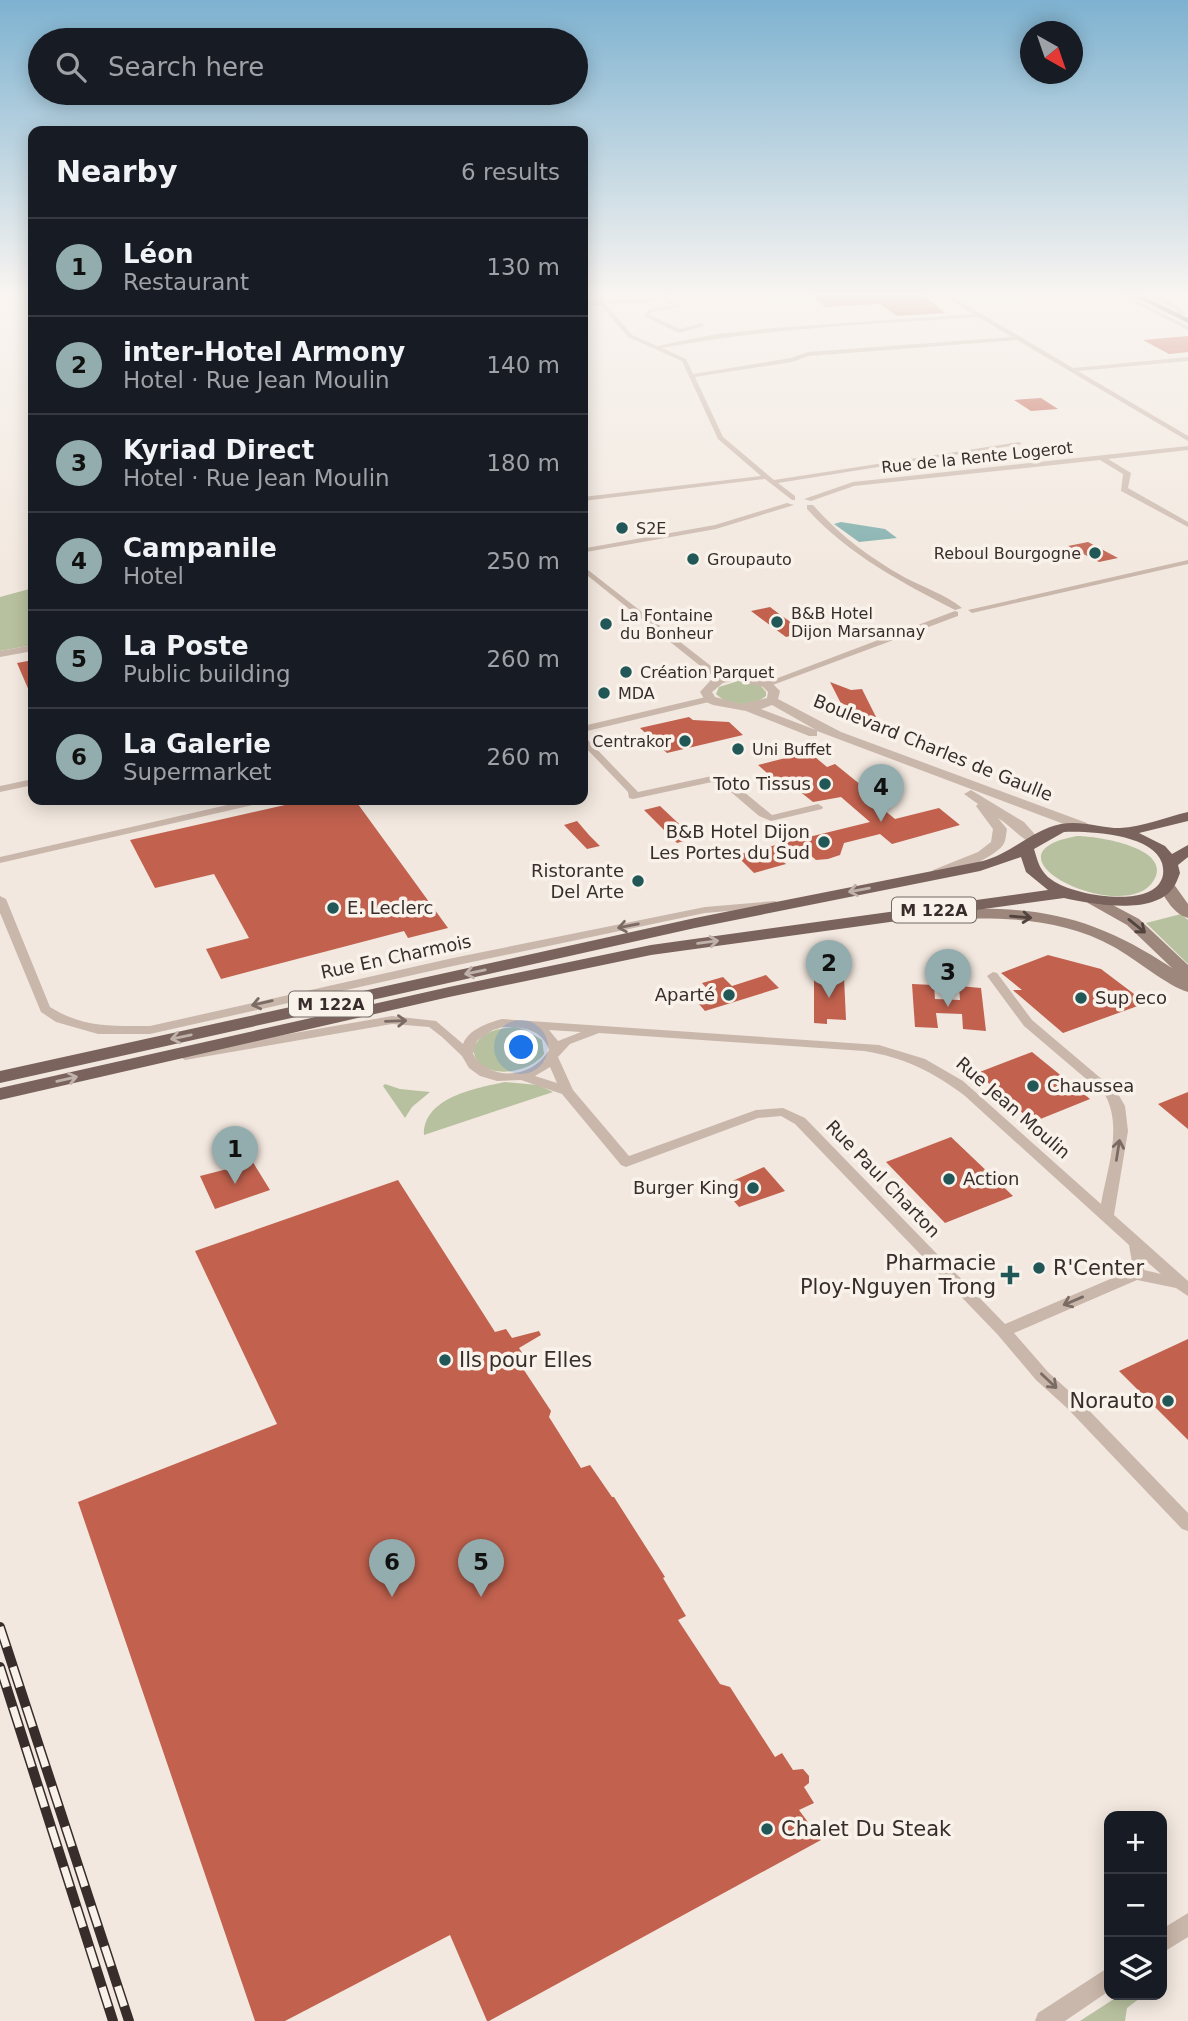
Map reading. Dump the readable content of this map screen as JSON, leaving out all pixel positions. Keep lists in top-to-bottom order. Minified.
{"streets":{"main road":["M 122A"],"street":["Rue de la Rente Logerot","Boulevard Charles de Gaulle","Rue En Charmois","Rue Jean Moulin","Rue Paul Charton"]},"crossings":[["Boulevard Charles de Gaulle","M 122A"],["M 122A","Rue En Charmois"],["Rue Jean Moulin","Rue Paul Charton"]],"places":{"other":["S2E","Reboul Bourgogne","Groupauto","B&B Hotel Dijon Marsannay","La Fontaine du Bonheur","Création Parquet","MDA","Centrakor","Uni Buffet","Toto Tissus","B&B Hotel Dijon Les Portes du Sud","Ristorante Del Arte","E. Leclerc","Aparté","Sup eco","Chaussea","Action","Burger King","R'Center","Ils pour Elles","Norauto","Chalet Du Steak"],"health":["Pharmacie Ploy-Nguyen Trong"]},"north":"bottom right","page":{"search":"Search here","heading":["Nearby","6 results"],"list":[{"mark":"1","name":"Léon","note":"Restaurant","value":"130 m"},{"mark":"2","name":"inter-Hotel Armony","note":"Hotel · Rue Jean Moulin","value":"140 m"},{"mark":"3","name":"Kyriad Direct","note":"Hotel · Rue Jean Moulin","value":"180 m"},{"mark":"4","name":"Campanile","note":"Hotel","value":"250 m"},{"mark":"5","name":"La Poste","note":"Public building","value":"260 m"},{"mark":"6","name":"La Galerie","note":"Supermarket","value":"260 m"}],"pins":["4","2","3","1","5","6"],"map_buttons":["+","−"]}}
